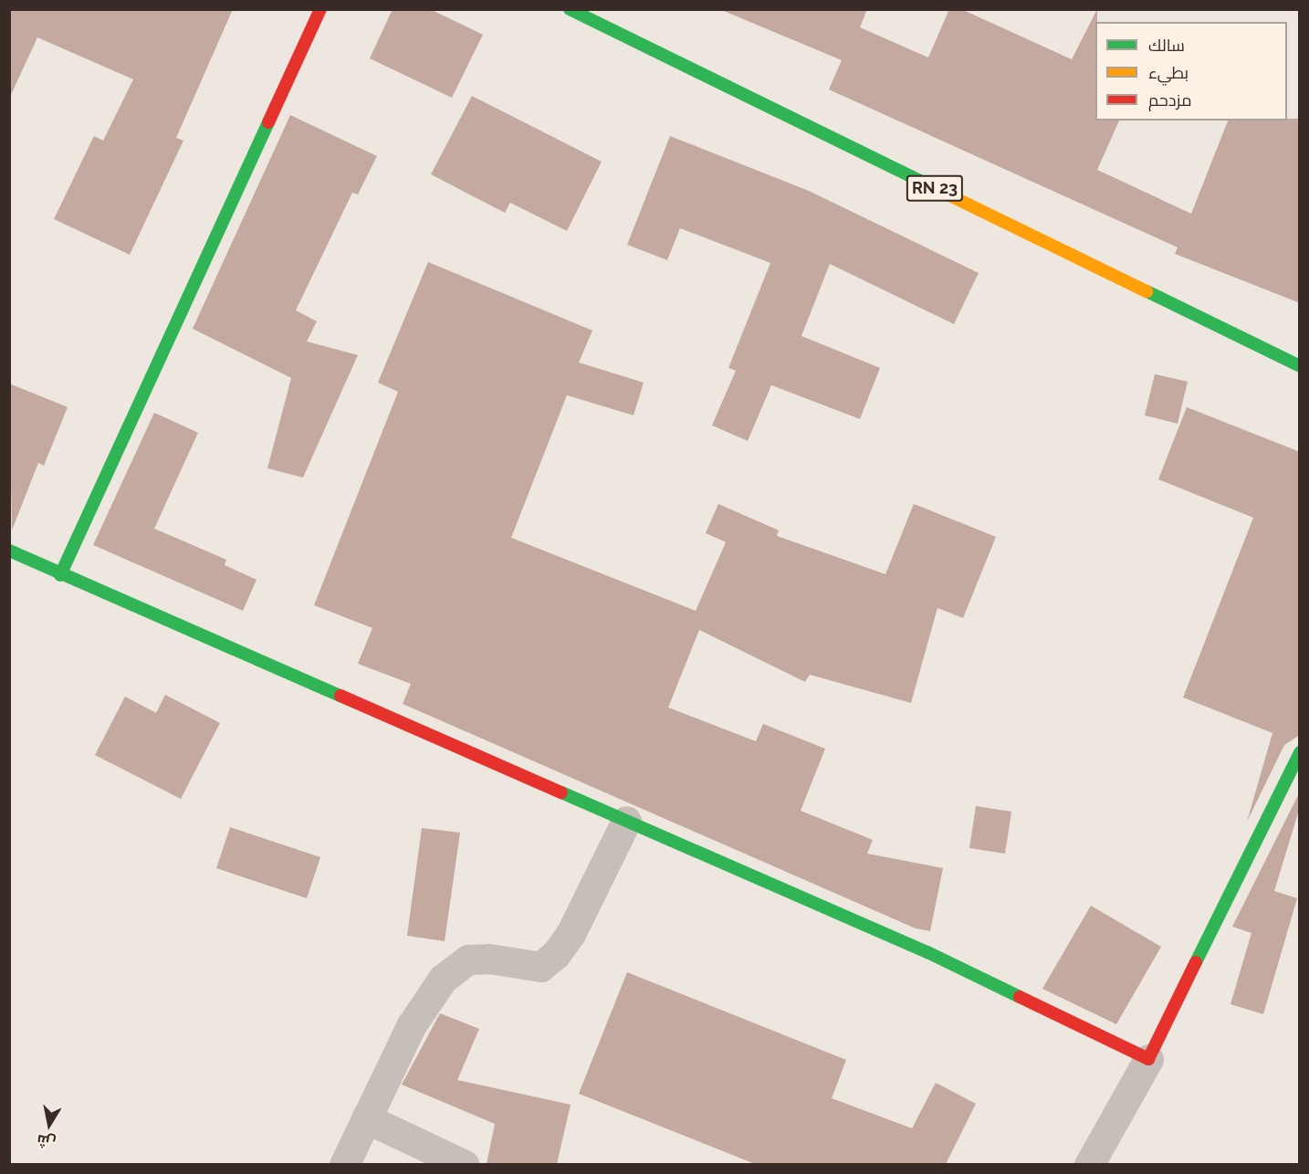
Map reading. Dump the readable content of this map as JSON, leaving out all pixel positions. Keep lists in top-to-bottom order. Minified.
{"streets":{"street":["RN 23"]},"legend":["سالك","بطيء","مزدحم"],"north":"bottom"}
